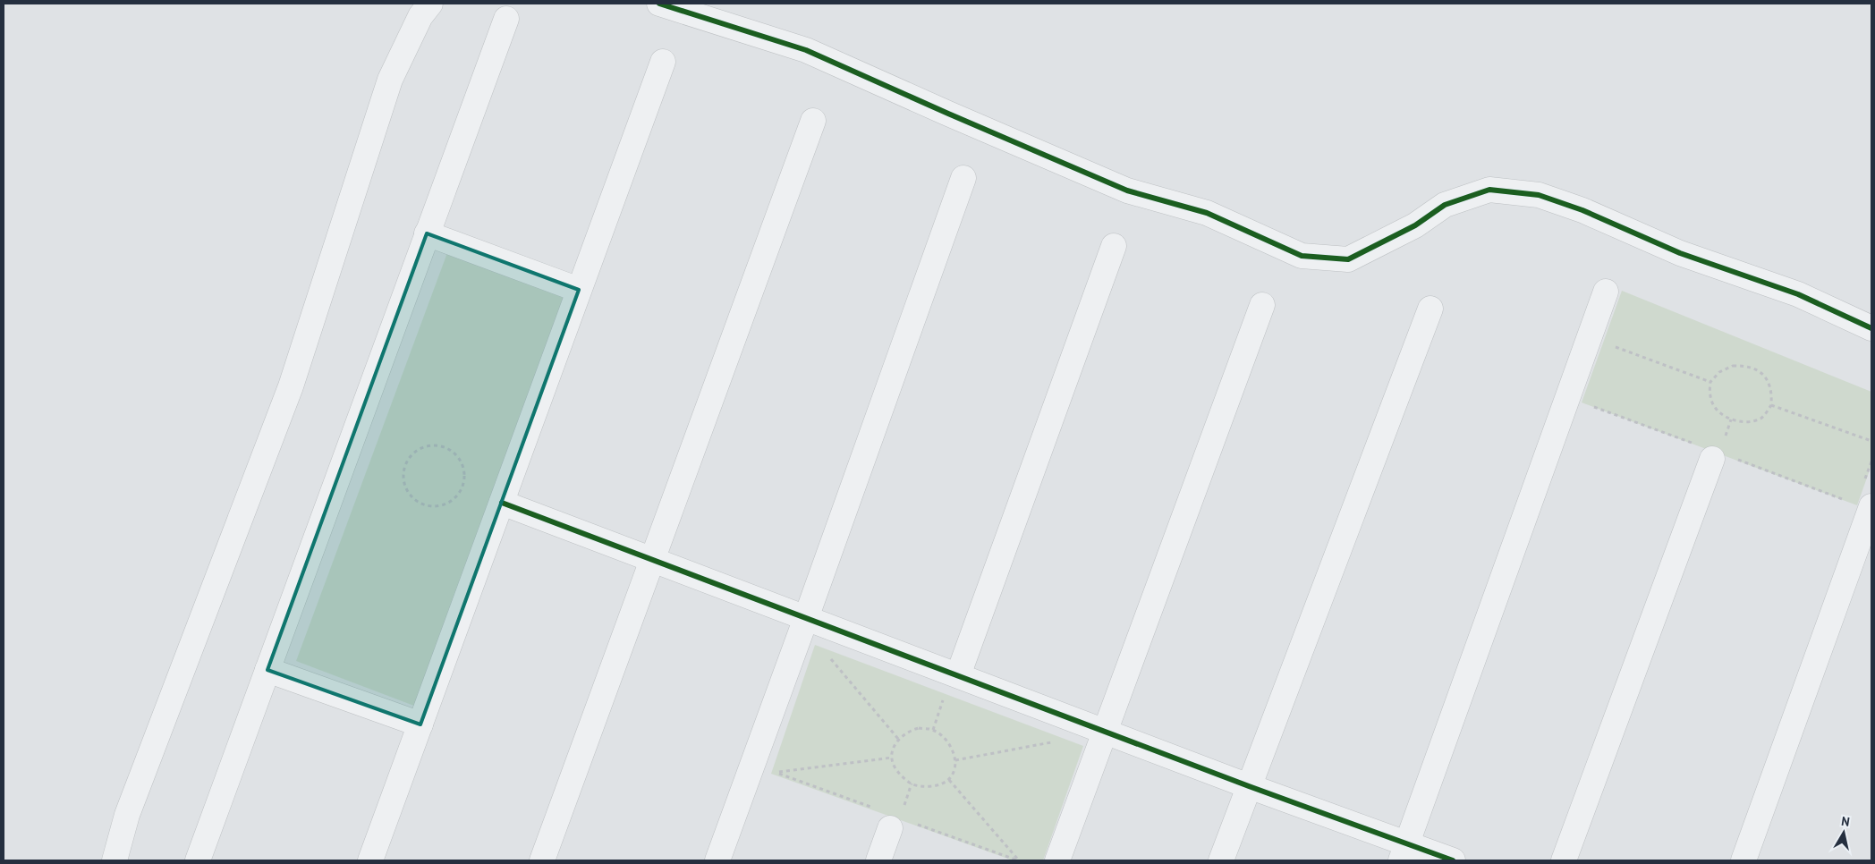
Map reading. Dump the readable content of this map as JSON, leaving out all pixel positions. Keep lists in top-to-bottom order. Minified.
{"north":"top"}
